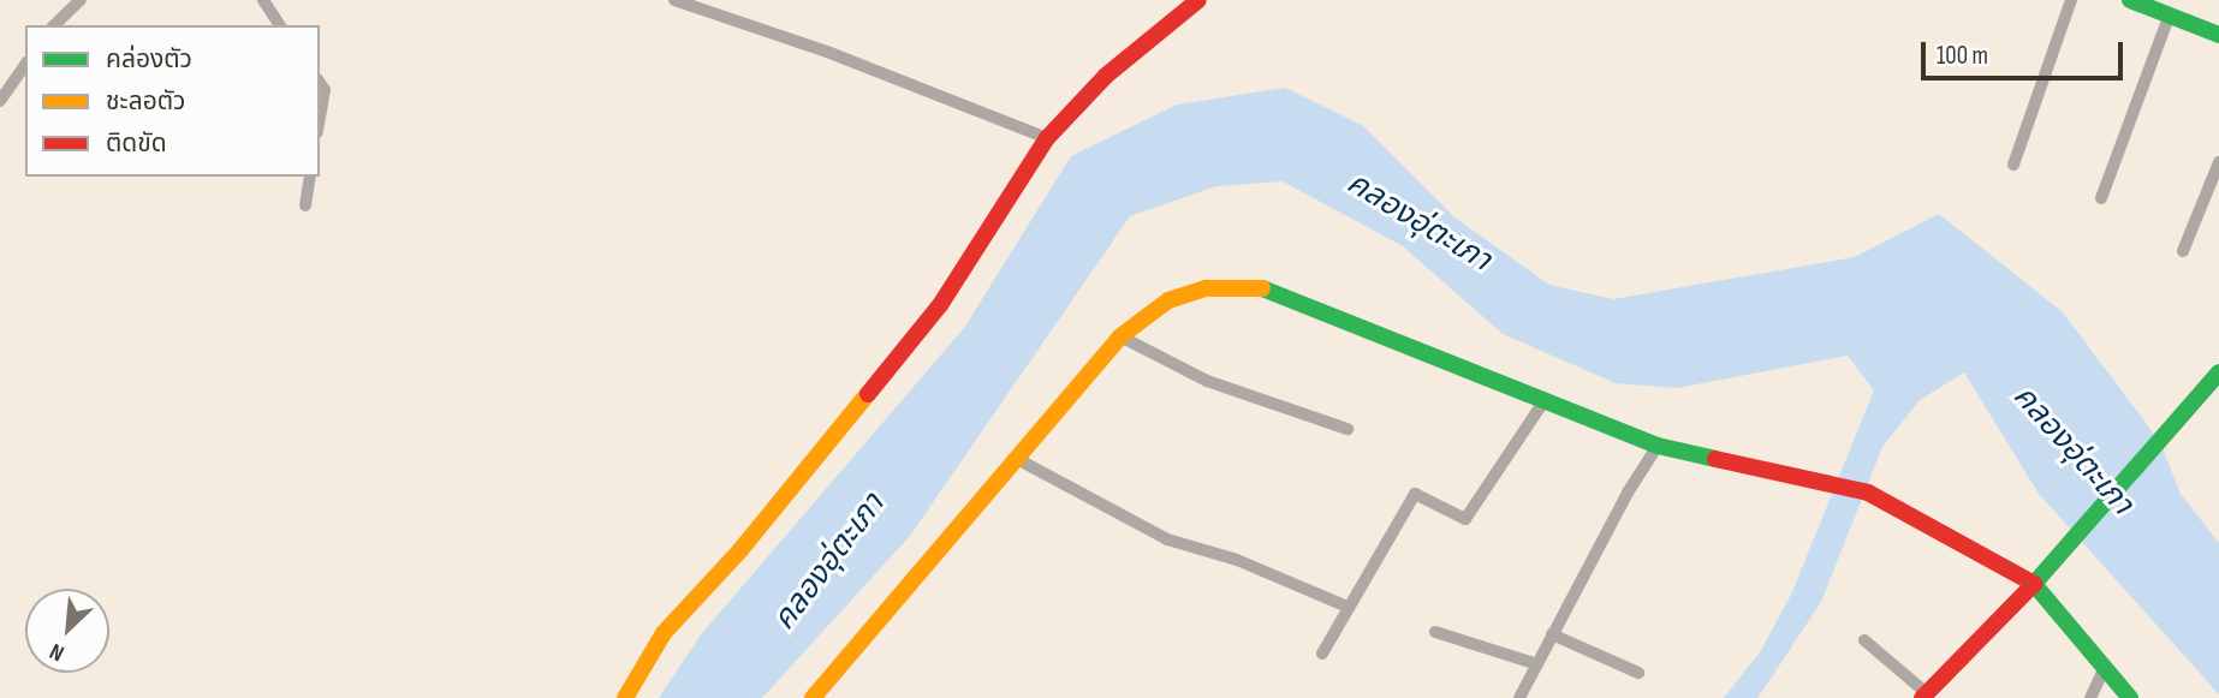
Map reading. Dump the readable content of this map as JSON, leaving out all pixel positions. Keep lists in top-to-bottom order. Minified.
{"water":["คลองอุ่ตะเภา"],"legend":["คล่องตัว","ชะลอตัว","ติดขัด"],"scale_bar":"100 m","north":"bottom left"}
